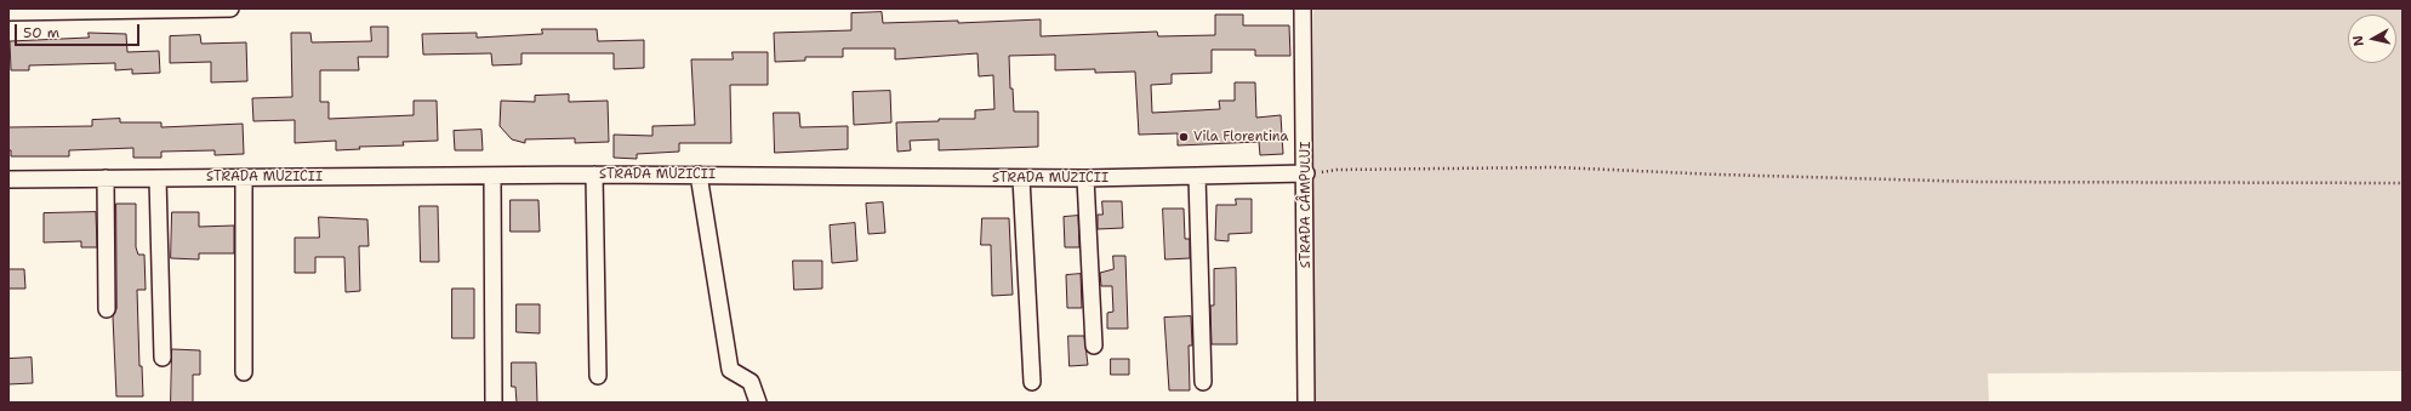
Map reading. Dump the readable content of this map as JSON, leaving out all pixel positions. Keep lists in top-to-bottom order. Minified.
{"streets":{"street":["STRADA MUZICII","STRADA CÂMPULUI"]},"crossings":[["STRADA MUZICII","STRADA CÂMPULUI"]],"places":["Vila Florentina"],"scale_bar":"50 m","north":"left"}
